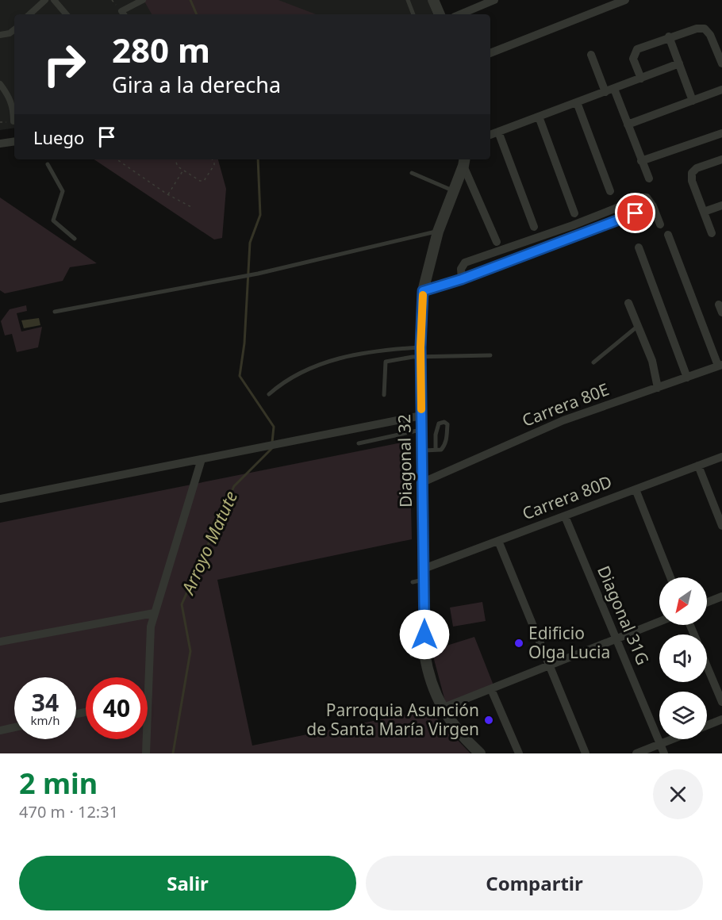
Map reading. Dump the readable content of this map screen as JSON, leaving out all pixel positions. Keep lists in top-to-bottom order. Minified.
{"streets":{"street":["Carrera 80E","Diagonal 32","Carrera 80D","Diagonal 31G"]},"crossings":[["Carrera 80E","Diagonal 32"],["Diagonal 32","Carrera 80D"],["Carrera 80D","Diagonal 31G"]],"water":["Arroyo Matute"],"places":["Edificio Olga Lucia","Parroquia Asunción de Santa María Virgen"],"north":"bottom left","page":{"turn":["280 m","Gira a la derecha"],"then":"Luego","speed":"34 km/h","limit":"40","heading":["2 min","470 m · 12:31"],"buttons":["Salir","Compartir"]}}
